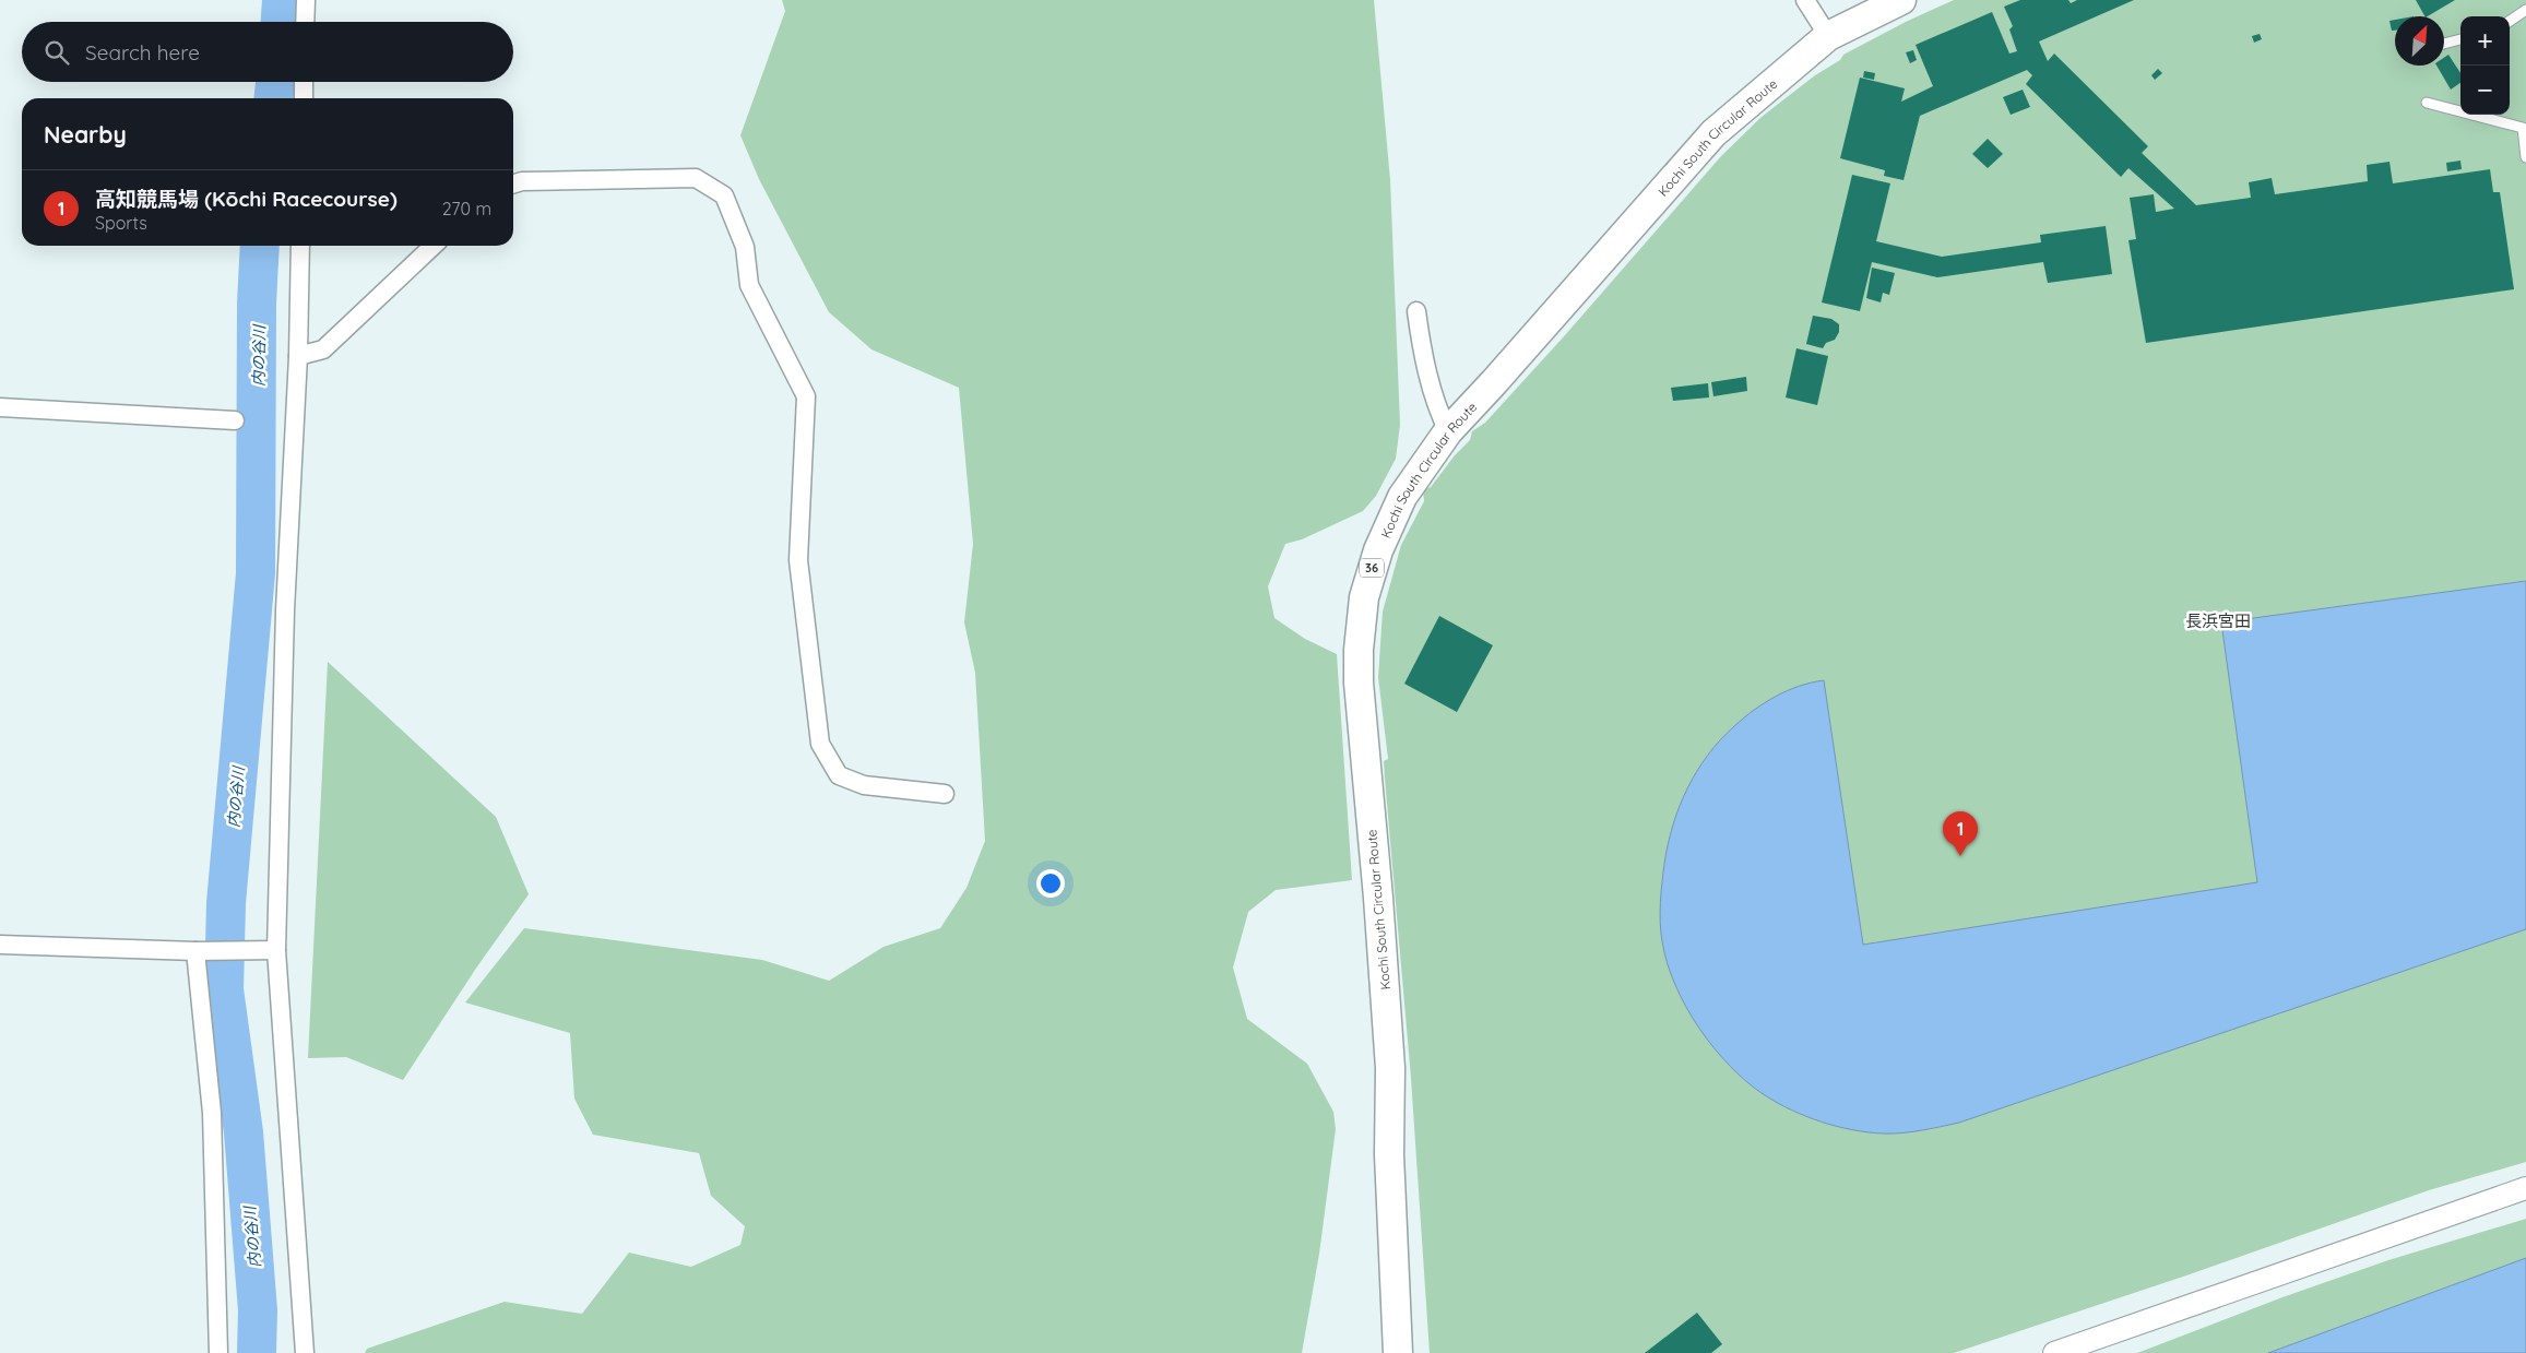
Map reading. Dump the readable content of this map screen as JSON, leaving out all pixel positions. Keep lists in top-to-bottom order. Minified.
{"streets":{"main road":["Kochi South Circular Route","36"]},"districts":["長浜宮田"],"water":["内の谷川"],"north":"top right","page":{"map_buttons":["+","−"],"search":"Search here","heading":"Nearby","list":[{"mark":"1","name":"高知競馬場 (Kōchi Racecourse)","note":"Sports","value":"270 m"}],"pins":"1"}}
